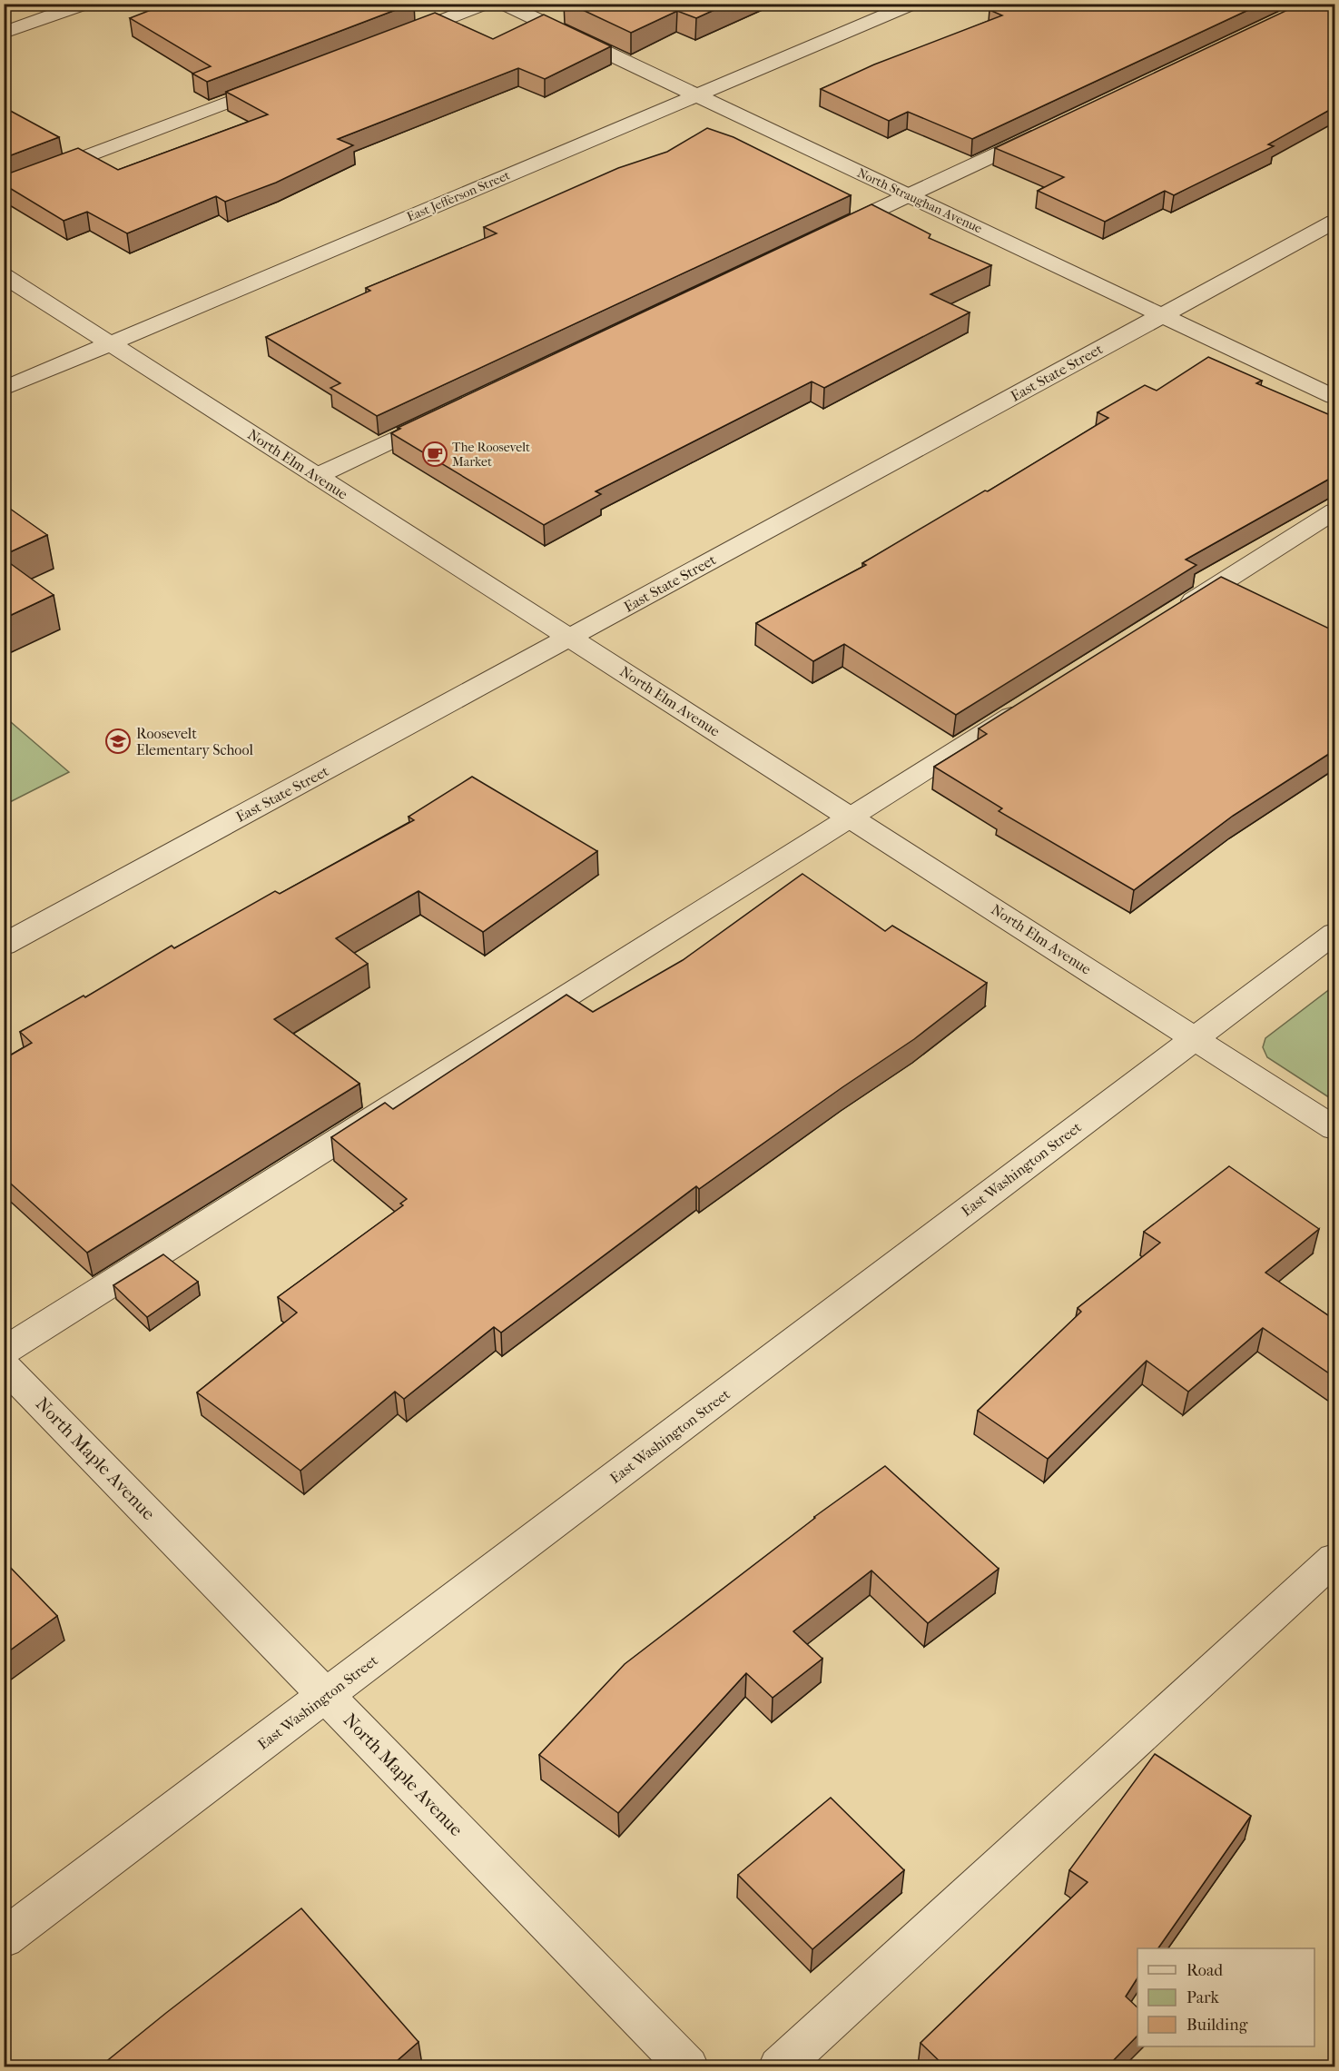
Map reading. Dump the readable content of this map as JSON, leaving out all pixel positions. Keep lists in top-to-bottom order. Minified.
{"streets":{"street":["East Jefferson Street","North Straughan Avenue","East State Street","North Elm Avenue","East Washington Street","North Maple Avenue"]},"crossings":[["East Jefferson Street","North Straughan Avenue"],["East Jefferson Street","North Elm Avenue"],["North Straughan Avenue","East State Street"],["East State Street","North Elm Avenue"],["North Elm Avenue","East Washington Street"],["East Washington Street","North Maple Avenue"]],"places":{"cafe":["The Roosevelt Market"],"school or university":["Roosevelt Elementary School"]},"legend":["Road","Park","Building"]}
